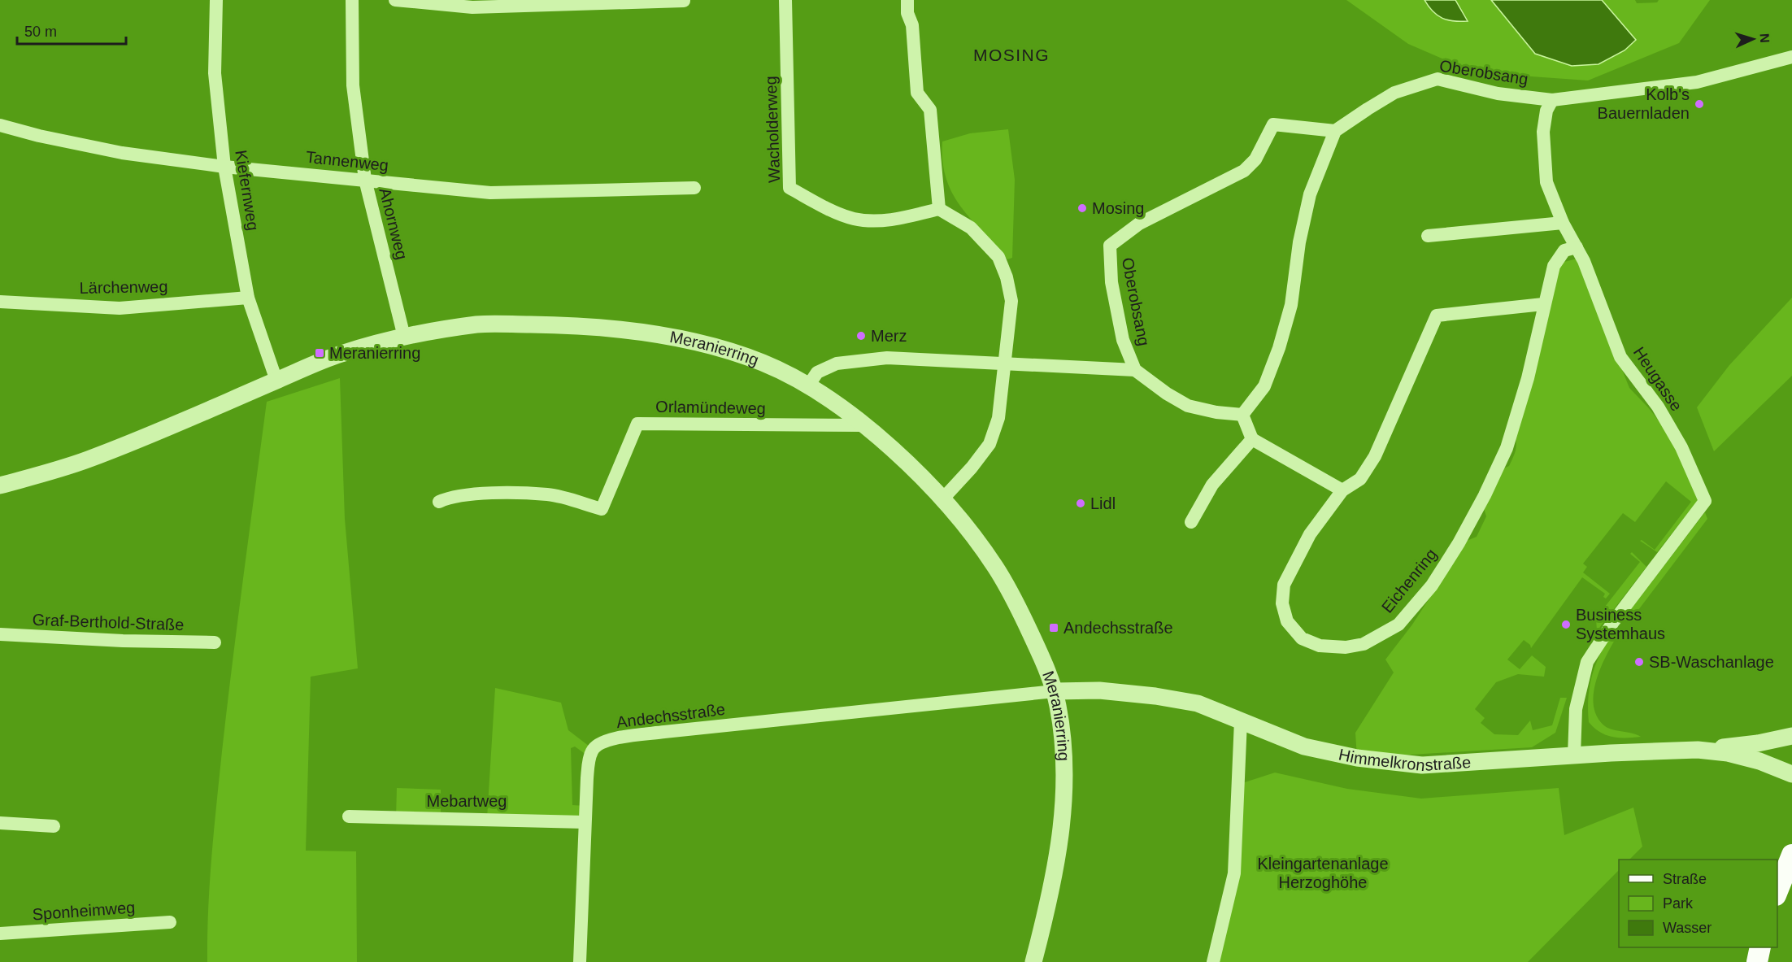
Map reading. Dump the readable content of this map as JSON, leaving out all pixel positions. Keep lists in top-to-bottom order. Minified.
{"streets":{"street":["Oberobsang","Wacholderweg","Tannenweg","Kiefernweg","Ahornweg","Lärchenweg","Meranierring","Heugasse","Orlamündeweg","Eichenring","Graf-Berthold-Straße","Andechsstraße","Himmelkronstraße","Mebartweg","Sponheimweg"]},"crossings":[["Tannenweg","Kiefernweg"],["Tannenweg","Ahornweg"],["Kiefernweg","Lärchenweg"],["Kiefernweg","Meranierring"],["Ahornweg","Meranierring"],["Meranierring","Orlamündeweg"],["Meranierring","Andechsstraße"],["Meranierring","Himmelkronstraße"],["Heugasse","Eichenring"],["Heugasse","Himmelkronstraße"],["Andechsstraße","Himmelkronstraße"],["Andechsstraße","Mebartweg"]],"districts":["MOSING"],"parks":["Kleingartenanlage Herzoghöhe"],"places":{"other":["Kolb's Bauernladen","Mosing","Merz","Lidl","Business Systemhaus","SB-Waschanlage"],"transit":["Meranierring","Andechsstraße"]},"legend":["Straße","Park","Wasser"],"scale_bar":"50 m","north":"right"}
